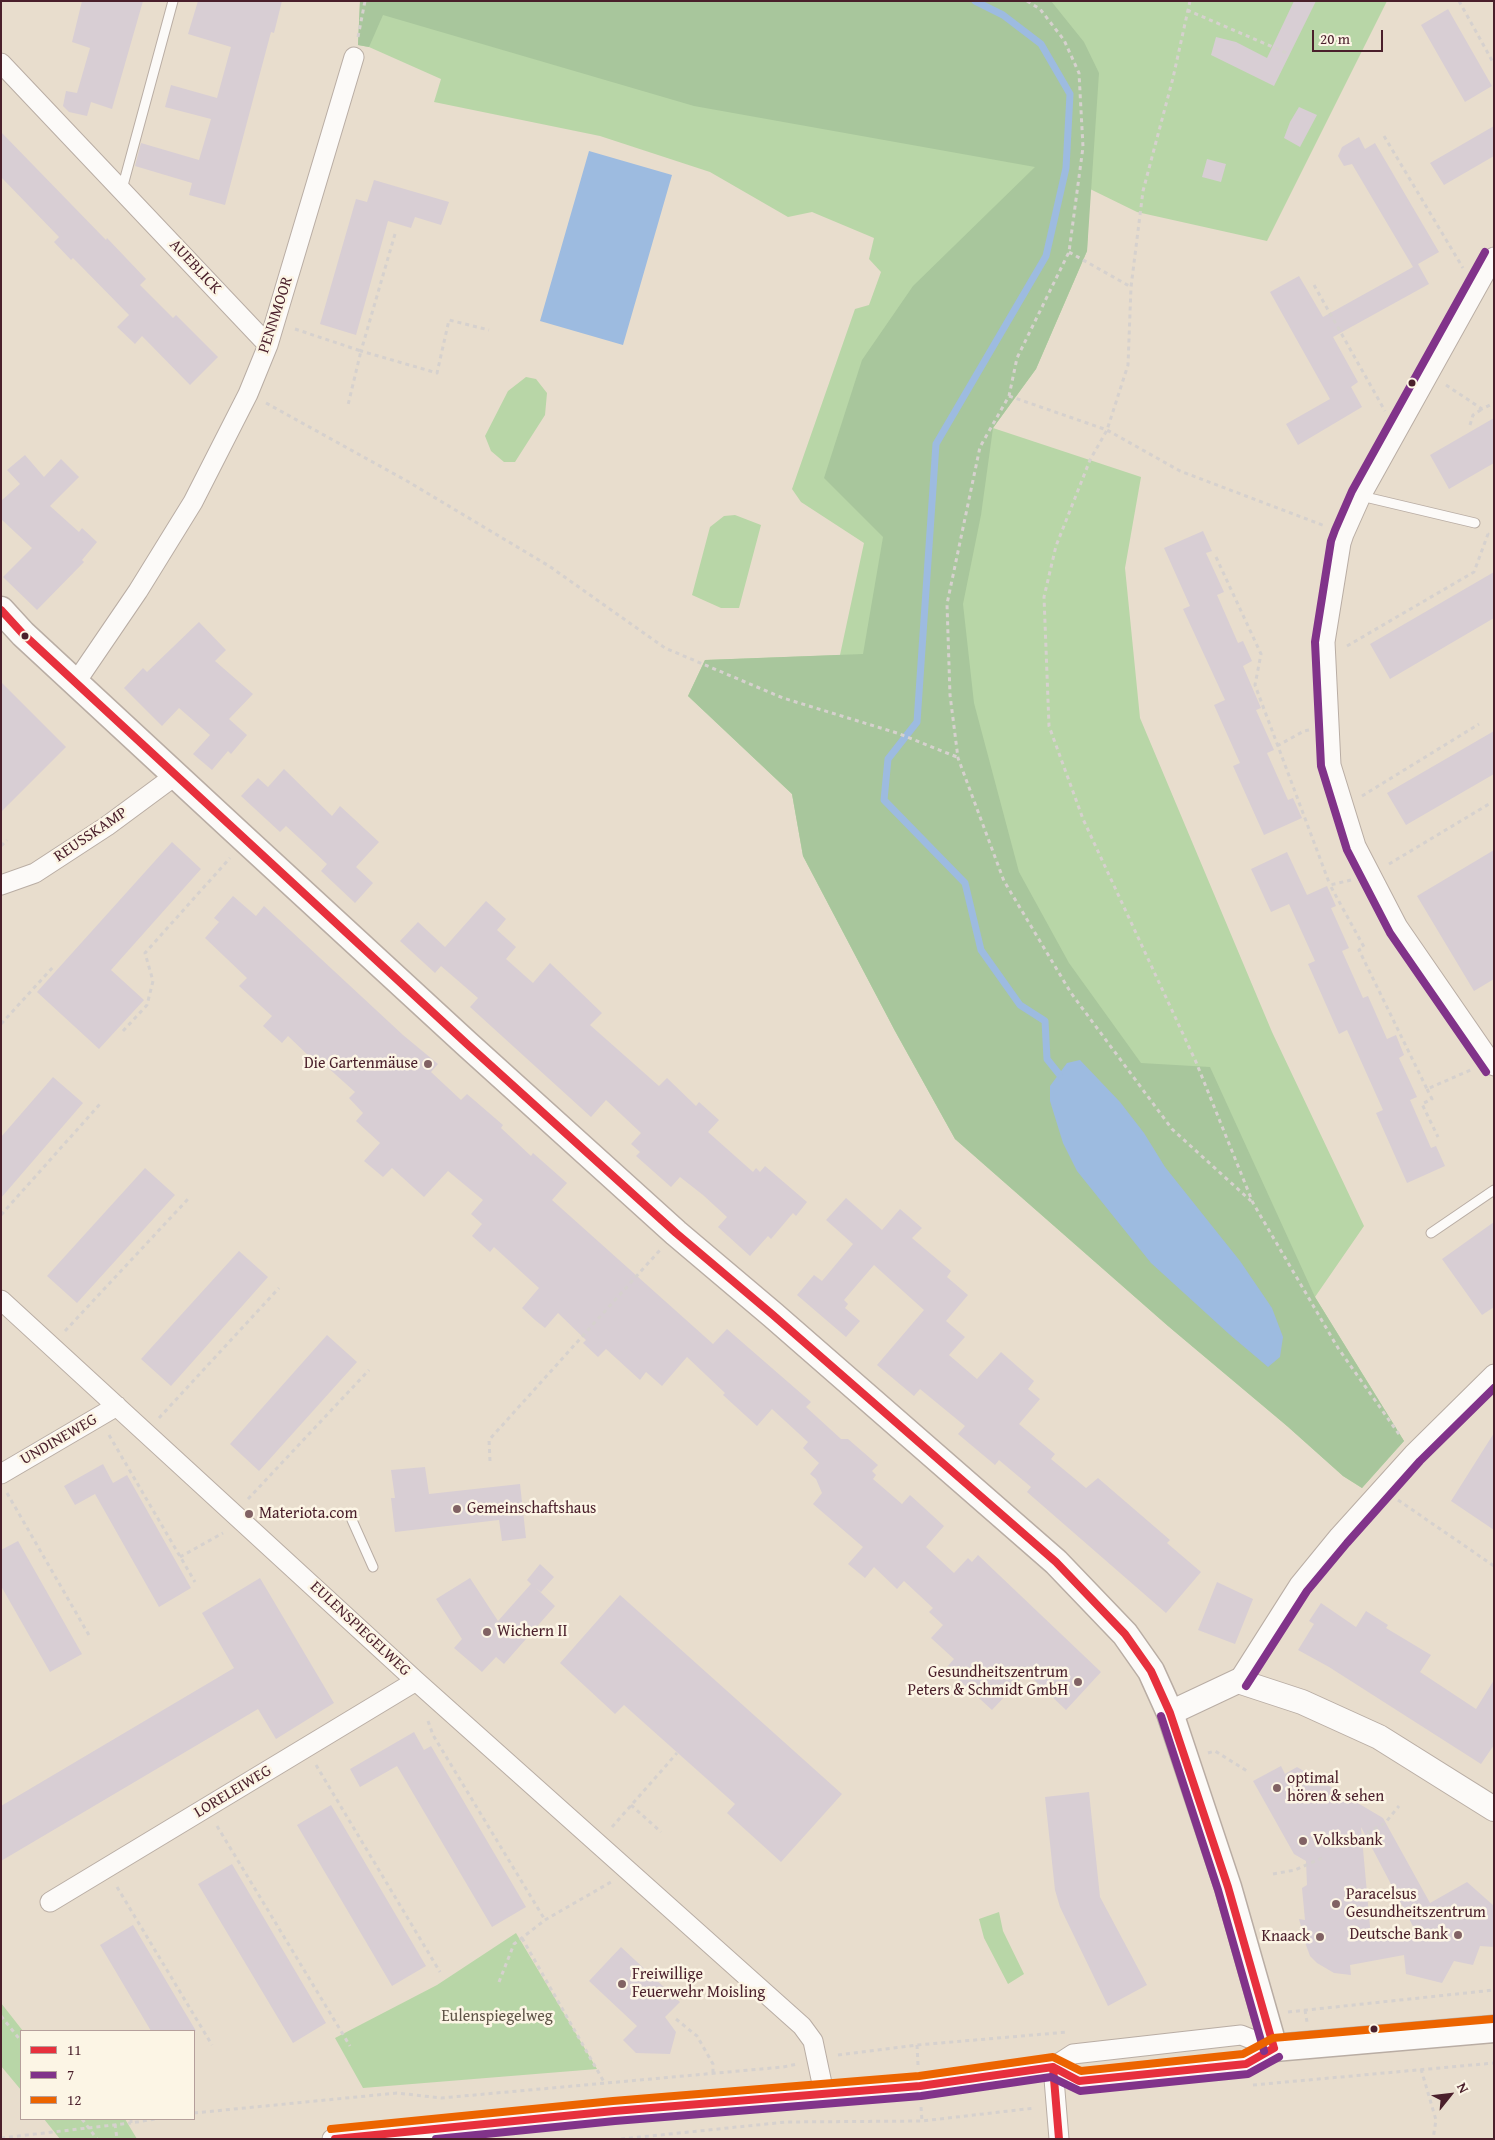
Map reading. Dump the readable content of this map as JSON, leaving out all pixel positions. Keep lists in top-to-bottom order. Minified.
{"streets":{"street":["AUEBLICK","PENNMOOR","REUSSKAMP","UNDINEWEG","EULENSPIEGELWEG","LORELEIWEG"]},"crossings":[["AUEBLICK","PENNMOOR"],["UNDINEWEG","EULENSPIEGELWEG"],["EULENSPIEGELWEG","LORELEIWEG"]],"parks":["Eulenspiegelweg"],"places":["Die Gartenmäuse","Gemeinschaftshaus","Materiota.com","Wichern II","Gesundheitszentrum Peters & Schmidt GmbH","optimal hören & sehen","Volksbank","Paracelsus Gesundheitszentrum","Deutsche Bank","Knaack","Freiwillige Feuerwehr Moisling"],"lines":["transit line 7","transit line 11","transit line 12"],"legend":["11","7","12"],"scale_bar":"20 m","north":"top right"}
